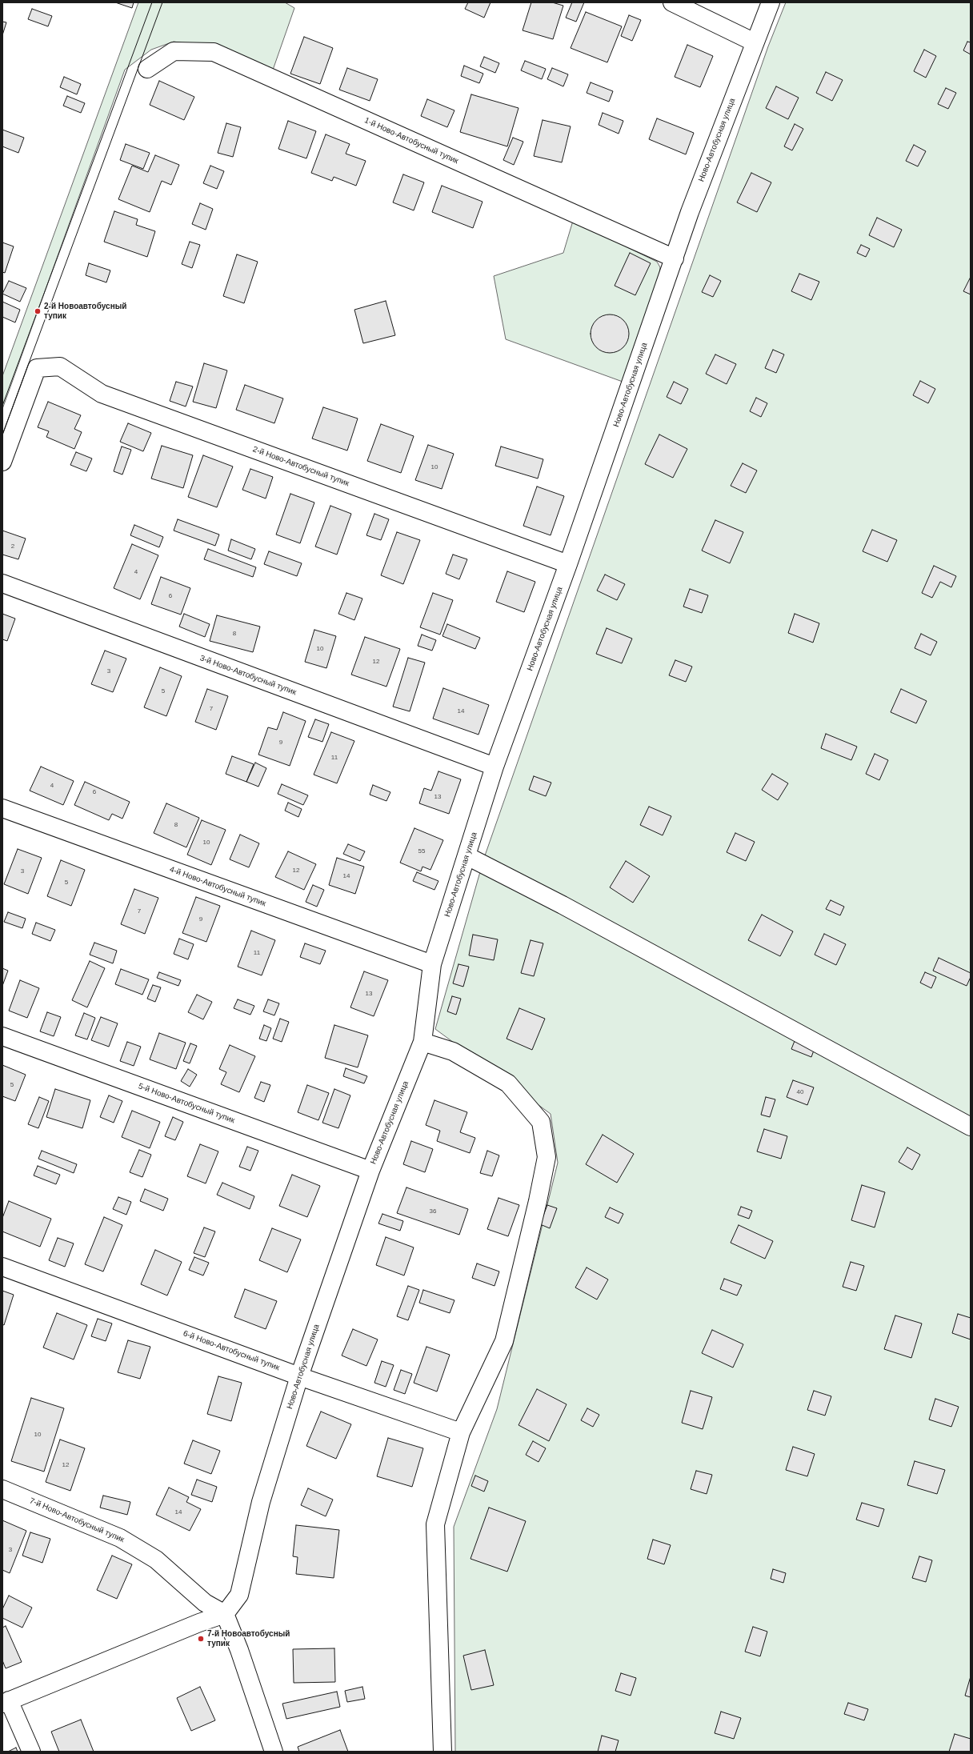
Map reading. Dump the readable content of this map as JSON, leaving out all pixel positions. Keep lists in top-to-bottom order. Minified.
{"streets":{"street":["Ново-Автобусная улица","1-й Ново-Автобусный тупик","2-й Ново-Автобусный тупик","3-й Ново-Автобусный тупик","4-й Ново-Автобусный тупик","5-й Ново-Автобусный тупик","6-й Ново-Автобусный тупик","7-й Ново-Автобусный тупик"]},"crossings":[["Ново-Автобусная улица","1-й Ново-Автобусный тупик"],["Ново-Автобусная улица","2-й Ново-Автобусный тупик"],["Ново-Автобусная улица","3-й Ново-Автобусный тупик"],["Ново-Автобусная улица","4-й Ново-Автобусный тупик"],["Ново-Автобусная улица","5-й Ново-Автобусный тупик"],["Ново-Автобусная улица","6-й Ново-Автобусный тупик"],["Ново-Автобусная улица","7-й Ново-Автобусный тупик"]],"places":["2-й Новоавтобусный тупик","7-й Новоавтобусный тупик"],"house_numbers":["10","2","4","6","8","10","12","3","5","7","14","9","11","4","6","13","8","10","55","12","3","14","5","7","9","11","13","5","40","36","10","12","14","3"]}
